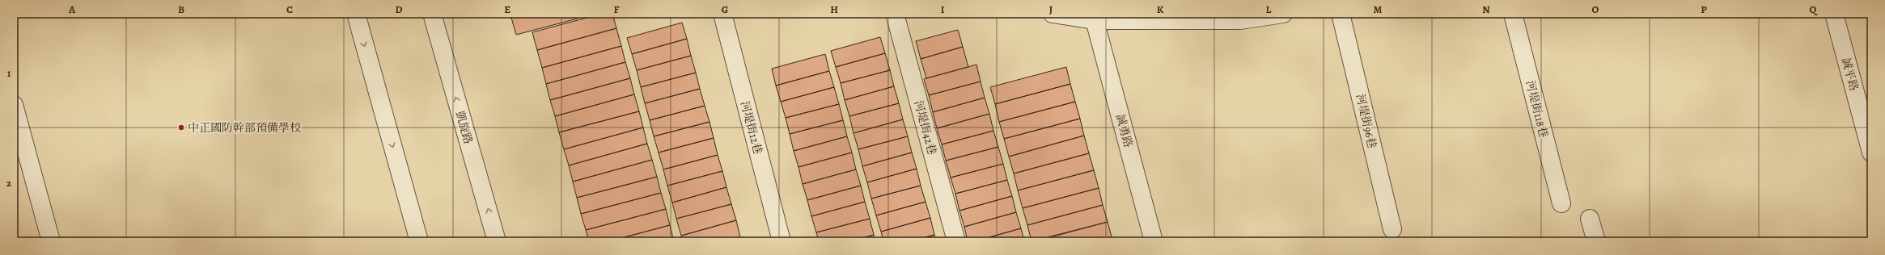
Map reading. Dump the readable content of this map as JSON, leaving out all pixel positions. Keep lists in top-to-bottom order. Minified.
{"streets":{"street":["誠平路","河堤街118巷","河堤街96巷","凱旋路","河堤街12巷","河堤街42巷","誠勇路"]},"places":["中正國防幹部預備學校"],"grid":{"columns":["A","B","C","D","E","F","G","H","I","J","K","L","M","N","O","P","Q"],"rows":["1","2"]}}
